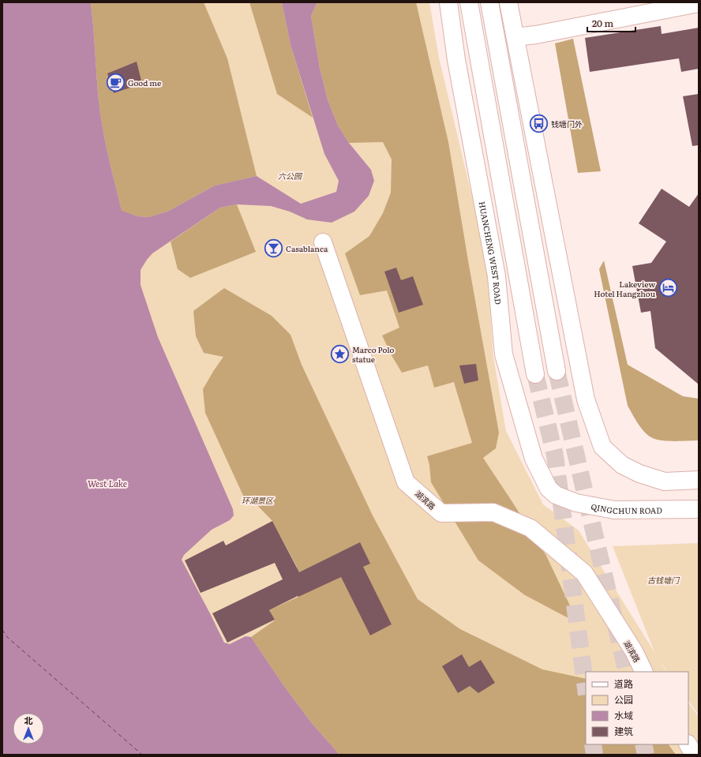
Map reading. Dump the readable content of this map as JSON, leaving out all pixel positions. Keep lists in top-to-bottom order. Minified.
{"streets":{"main road":["HUANCHENG WEST ROAD","湖滨路","QINGCHUN ROAD"]},"crossings":[["HUANCHENG WEST ROAD","QINGCHUN ROAD"]],"water":["West Lake"],"parks":["六公园","环湖景区","古钱塘门"],"places":{"cafe":["Good me"],"bus stop":["钱塘门外"],"bar":["Casablanca"],"hotel":["Lakeview Hotel Hangzhou"],"place":["Marco Polo statue"]},"legend":["道路","公园","水域","建筑"],"scale_bar":"20 m","north":"top"}
